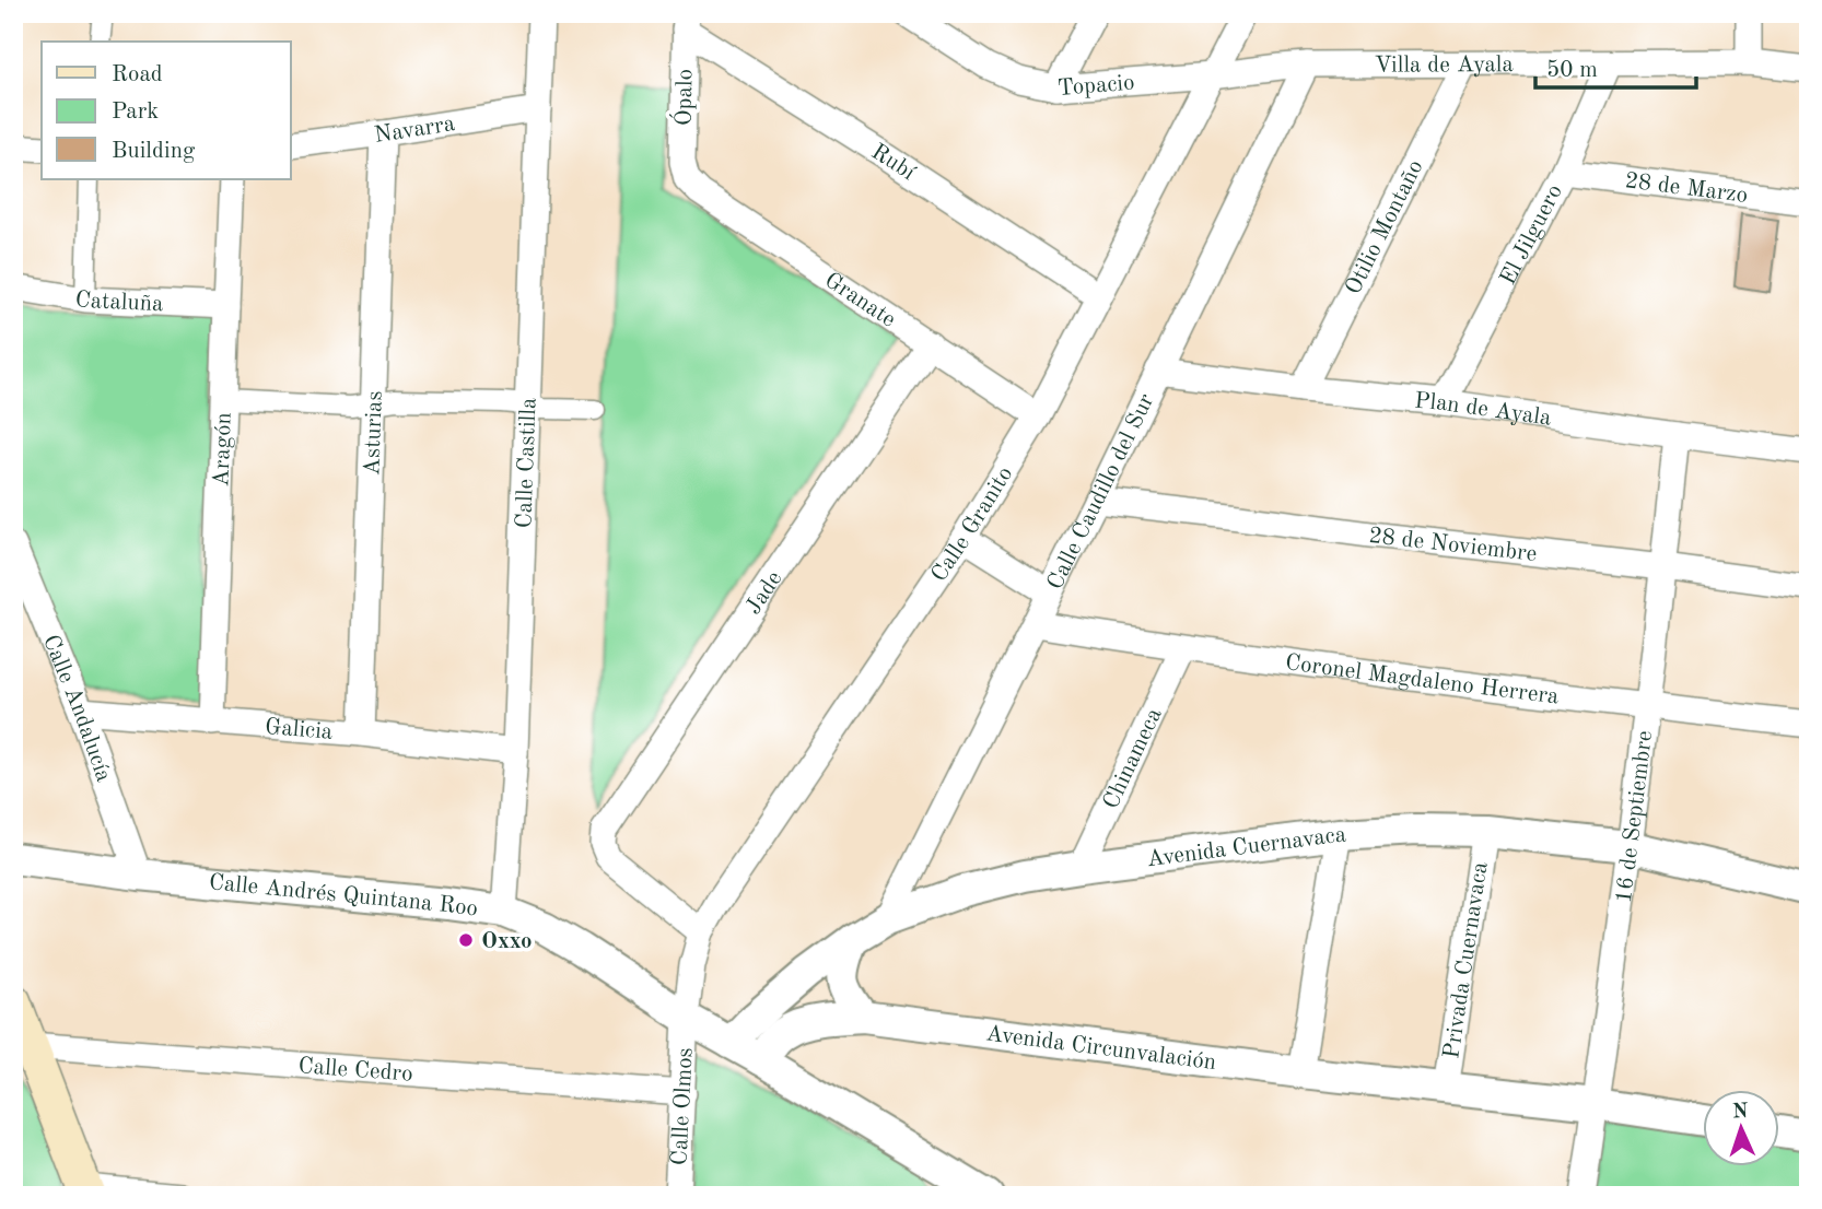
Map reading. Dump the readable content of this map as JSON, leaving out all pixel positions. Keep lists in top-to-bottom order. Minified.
{"streets":{"street":["Villa de Ayala","Topacio","Ópalo","Navarra","Rubí","28 de Marzo","Otilio Montaño","El Jilguero","Cataluña","Granate","Plan de Ayala","Asturias","Aragón","Calle Castilla","Calle Caudillo del Sur","Calle Granito","28 de Noviembre","Jade","Coronel Magdaleno Herrera","Calle Andalucía","Galicia","Chinameca","16 de Septiembre","Avenida Cuernavaca","Calle Andrés Quintana Roo","Privada Cuernavaca","Avenida Circunvalación","Calle Cedro","Calle Olmos"]},"crossings":[["Villa de Ayala","Topacio"],["Villa de Ayala","Otilio Montaño"],["Villa de Ayala","El Jilguero"],["Villa de Ayala","Calle Caudillo del Sur"],["Topacio","Calle Caudillo del Sur"],["Topacio","Calle Granito"],["Ópalo","Rubí"],["Ópalo","Granate"],["Navarra","Asturias"],["Navarra","Calle Castilla"],["Rubí","Calle Granito"],["28 de Marzo","El Jilguero"],["Otilio Montaño","Plan de Ayala"],["El Jilguero","Plan de Ayala"],["Cataluña","Aragón"],["Granate","Calle Granito"],["Granate","Jade"],["Plan de Ayala","Calle Caudillo del Sur"],["Plan de Ayala","16 de Septiembre"],["Asturias","Galicia"],["Aragón","Galicia"],["Calle Castilla","Galicia"],["Calle Castilla","Calle Andrés Quintana Roo"],["Calle Caudillo del Sur","28 de Noviembre"],["Calle Caudillo del Sur","Coronel Magdaleno Herrera"],["Calle Caudillo del Sur","Avenida Cuernavaca"],["Calle Granito","Jade"],["Calle Granito","Calle Andrés Quintana Roo"],["Calle Granito","Calle Olmos"],["28 de Noviembre","16 de Septiembre"],["Coronel Magdaleno Herrera","Chinameca"],["Coronel Magdaleno Herrera","16 de Septiembre"],["Calle Andalucía","Galicia"],["Calle Andalucía","Calle Andrés Quintana Roo"],["Chinameca","Avenida Cuernavaca"],["16 de Septiembre","Avenida Cuernavaca"],["16 de Septiembre","Avenida Circunvalación"],["Avenida Cuernavaca","Calle Andrés Quintana Roo"],["Avenida Cuernavaca","Privada Cuernavaca"],["Calle Andrés Quintana Roo","Avenida Circunvalación"],["Calle Andrés Quintana Roo","Calle Olmos"],["Privada Cuernavaca","Avenida Circunvalación"],["Calle Cedro","Calle Olmos"]],"places":["Oxxo"],"legend":["Road","Park","Building"],"scale_bar":"50 m","north":"top"}
